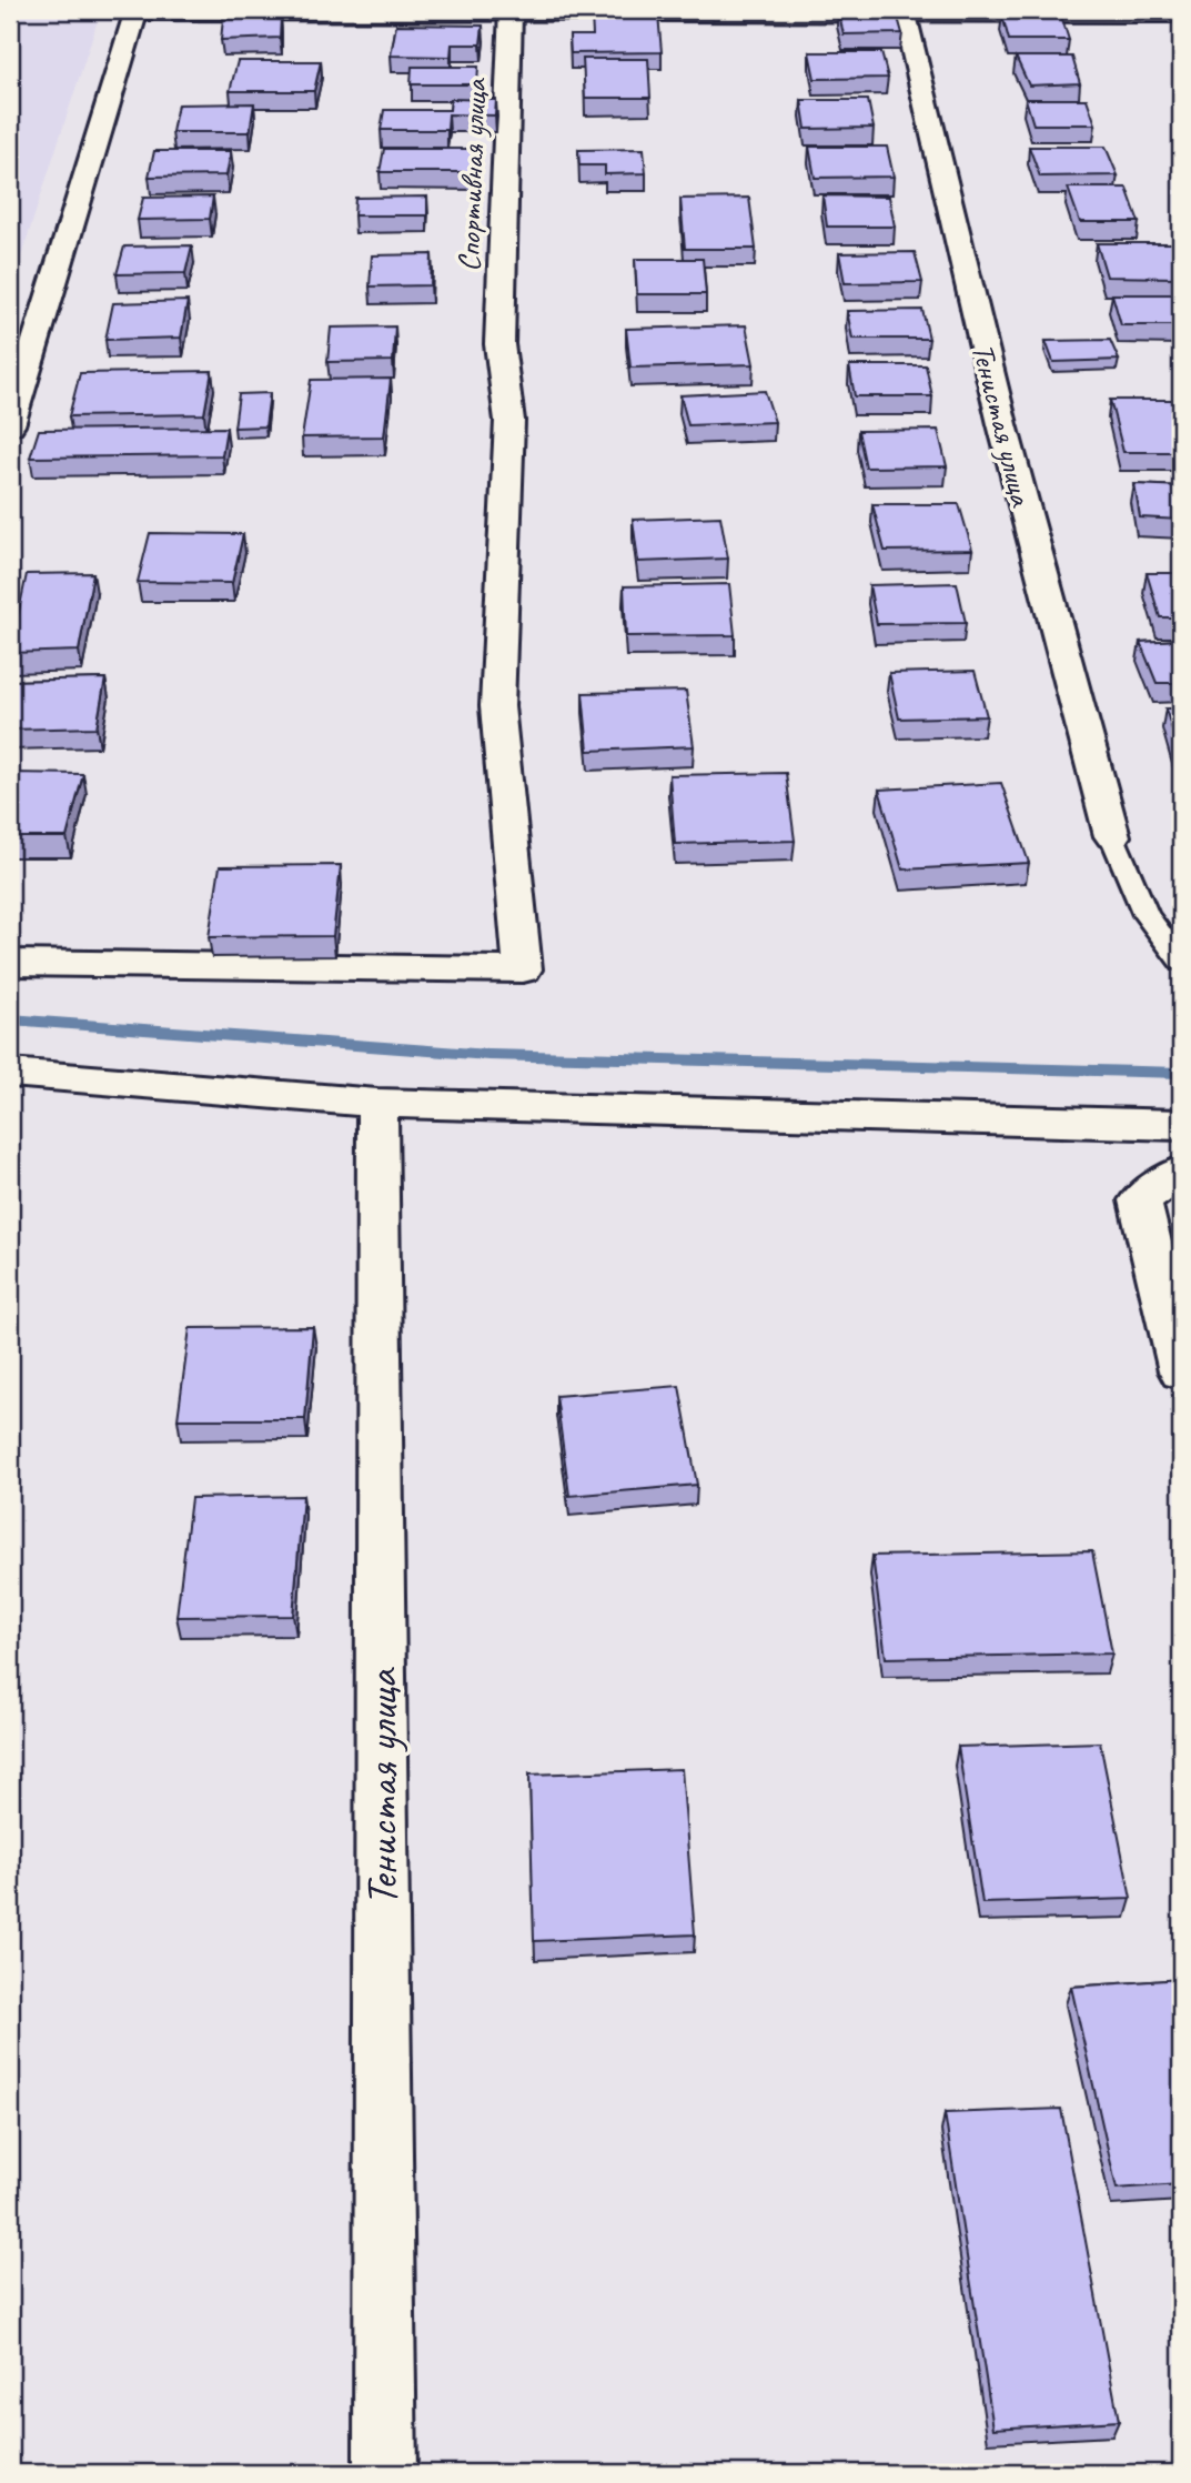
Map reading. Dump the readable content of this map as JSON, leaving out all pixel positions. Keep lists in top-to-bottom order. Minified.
{"streets":{"street":["Спортивная улица","Тенистая улица"]}}
